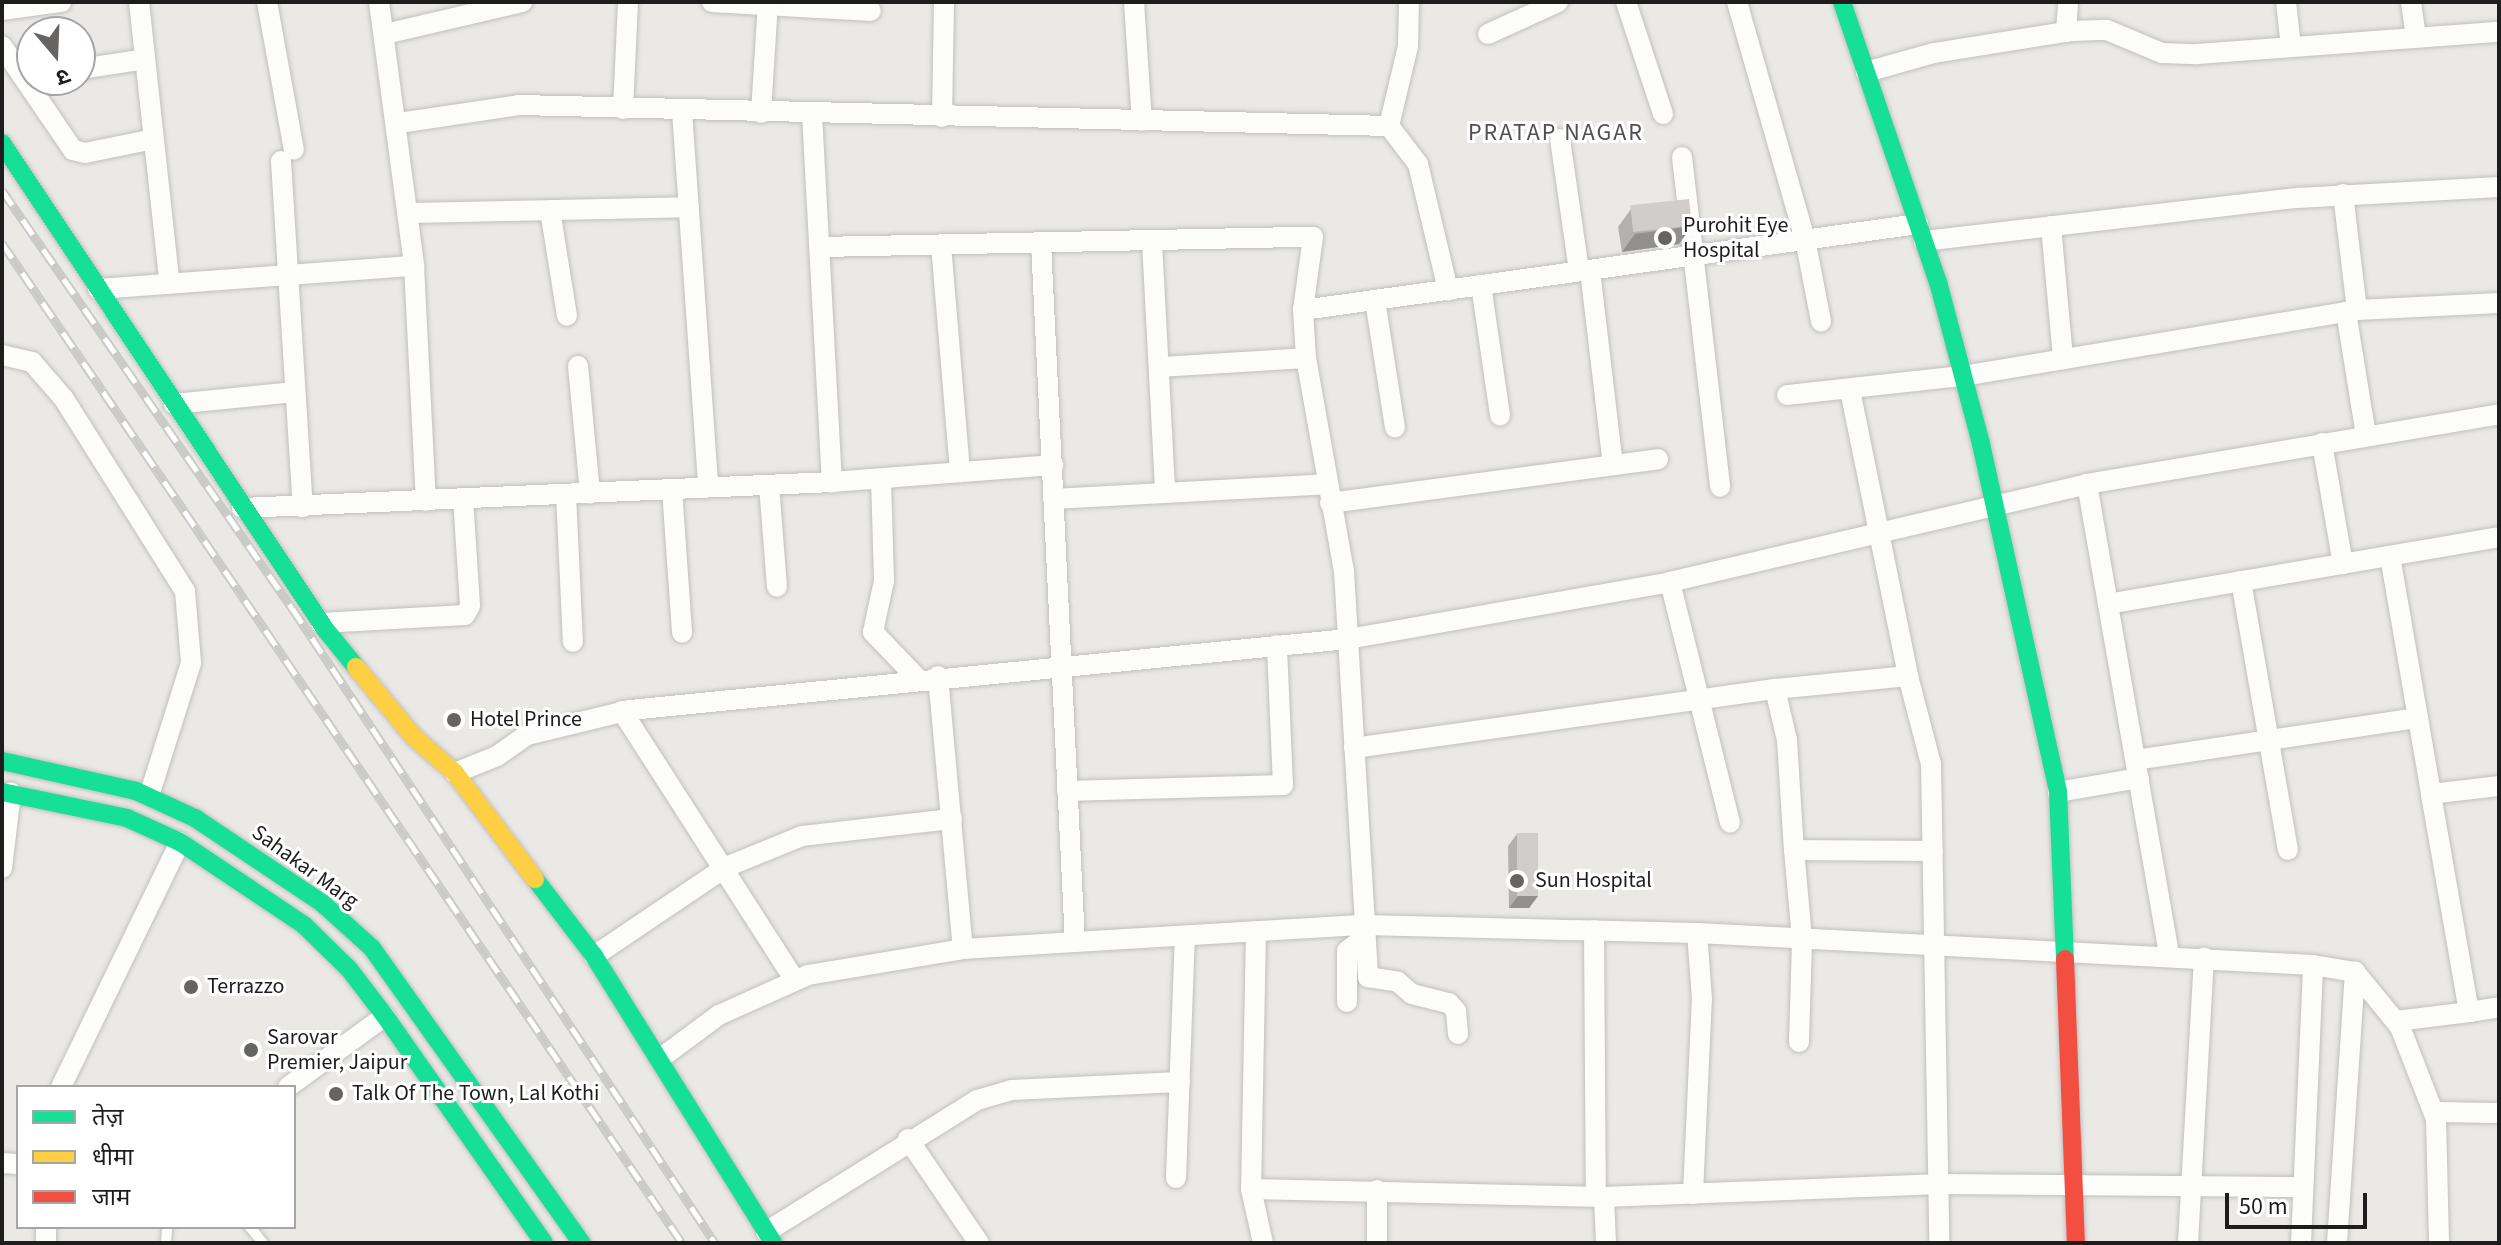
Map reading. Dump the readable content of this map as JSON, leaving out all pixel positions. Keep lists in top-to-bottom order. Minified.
{"streets":{"street":["Sahakar Marg"]},"districts":["PRATAP NAGAR"],"places":["Purohit Eye Hospital","Hotel Prince","Sun Hospital","Terrazzo","Sarovar Premier, Jaipur","Talk Of The Town, Lal Kothi"],"legend":["तेज़","धीमा","जाम"],"scale_bar":"50 m","north":"bottom"}
